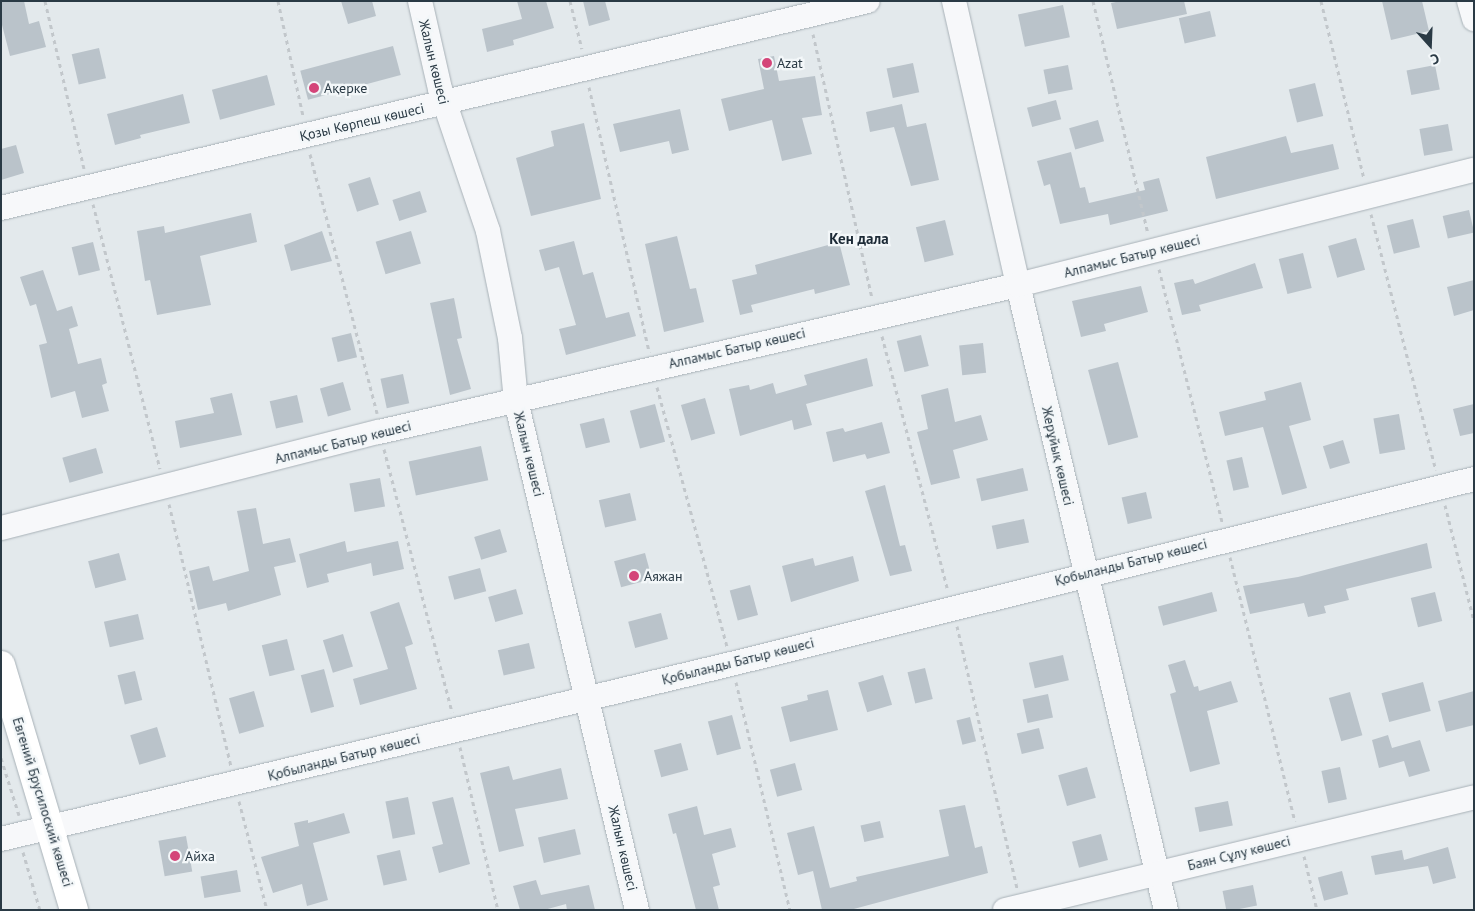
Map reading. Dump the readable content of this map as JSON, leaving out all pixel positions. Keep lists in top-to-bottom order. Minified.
{"streets":{"main road":["Евгений Брусилоский көшесі"],"street":["Жалын көшесі","Қозы Көрпеш көшесі","Алпамыс Батыр көшесі","Жерұйық көшесі","Қобыланды Батыр көшесі","Баян Сұлу көшесі"]},"crossings":[["Жалын көшесі","Қозы Көрпеш көшесі"],["Жалын көшесі","Алпамыс Батыр көшесі"],["Жалын көшесі","Қобыланды Батыр көшесі"],["Алпамыс Батыр көшесі","Жерұйық көшесі"],["Жерұйық көшесі","Қобыланды Батыр көшесі"],["Жерұйық көшесі","Баян Сұлу көшесі"],["Қобыланды Батыр көшесі","Евгений Брусилоский көшесі"]],"districts":["Кен дала"],"places":["Azat","Ақерке","Аяжан","Айха"],"north":"bottom"}
